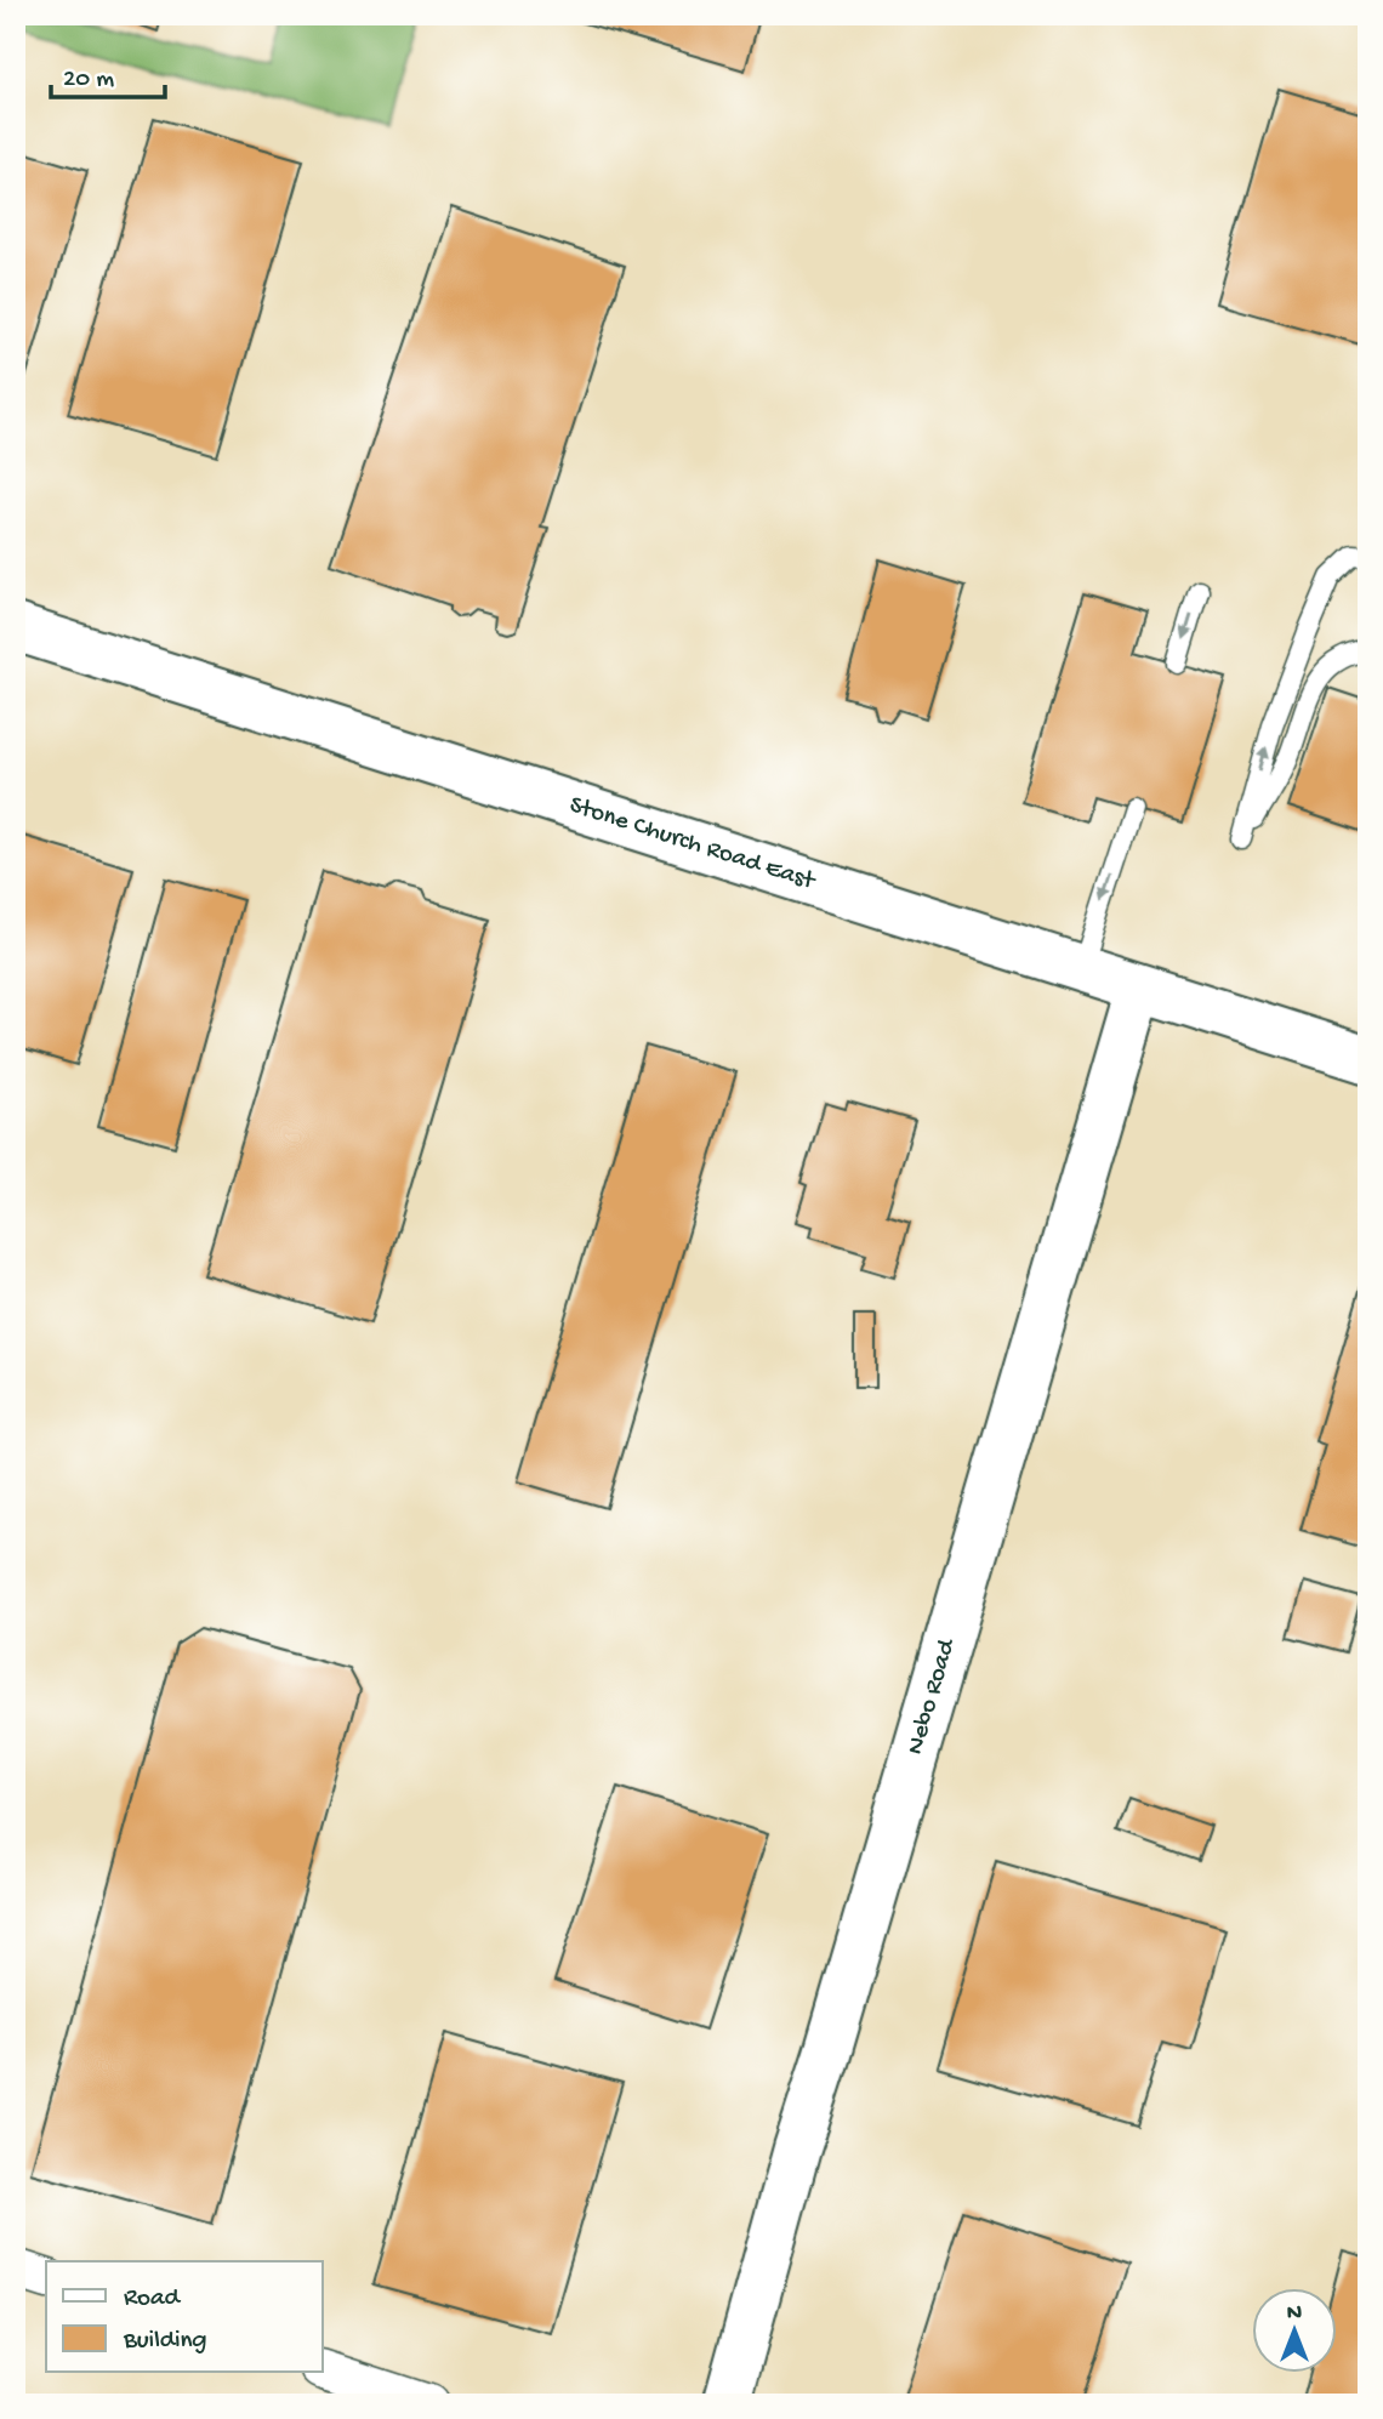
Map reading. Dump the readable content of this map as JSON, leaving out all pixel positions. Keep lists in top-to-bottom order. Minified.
{"streets":{"street":["Stone Church Road East","Nebo Road"]},"crossings":[["Stone Church Road East","Nebo Road"]],"legend":["Road","Building"],"scale_bar":"20 m","north":"top"}
